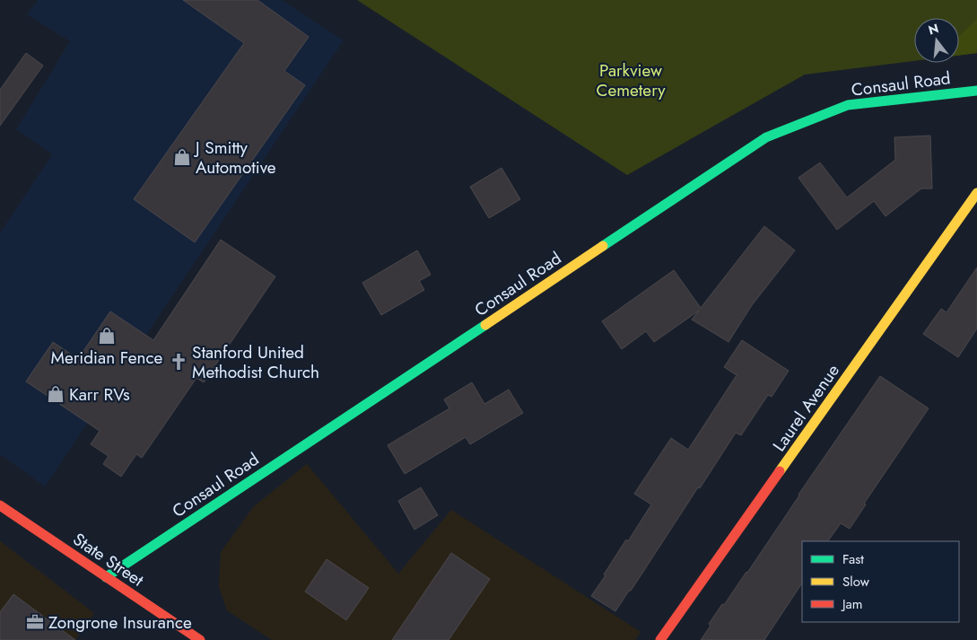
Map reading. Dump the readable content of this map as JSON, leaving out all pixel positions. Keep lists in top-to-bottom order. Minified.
{"streets":{"street":["Consaul Road","Laurel Avenue","State Street"]},"crossings":[["Consaul Road","State Street"]],"parks":["Parkview Cemetery"],"places":{"shop":["J Smitty Automotive","Meridian Fence","Karr RVs"],"church":["Stanford United Methodist Church"],"office":["Zongrone Insurance"]},"legend":["Fast","Slow","Jam"],"north":"top"}
